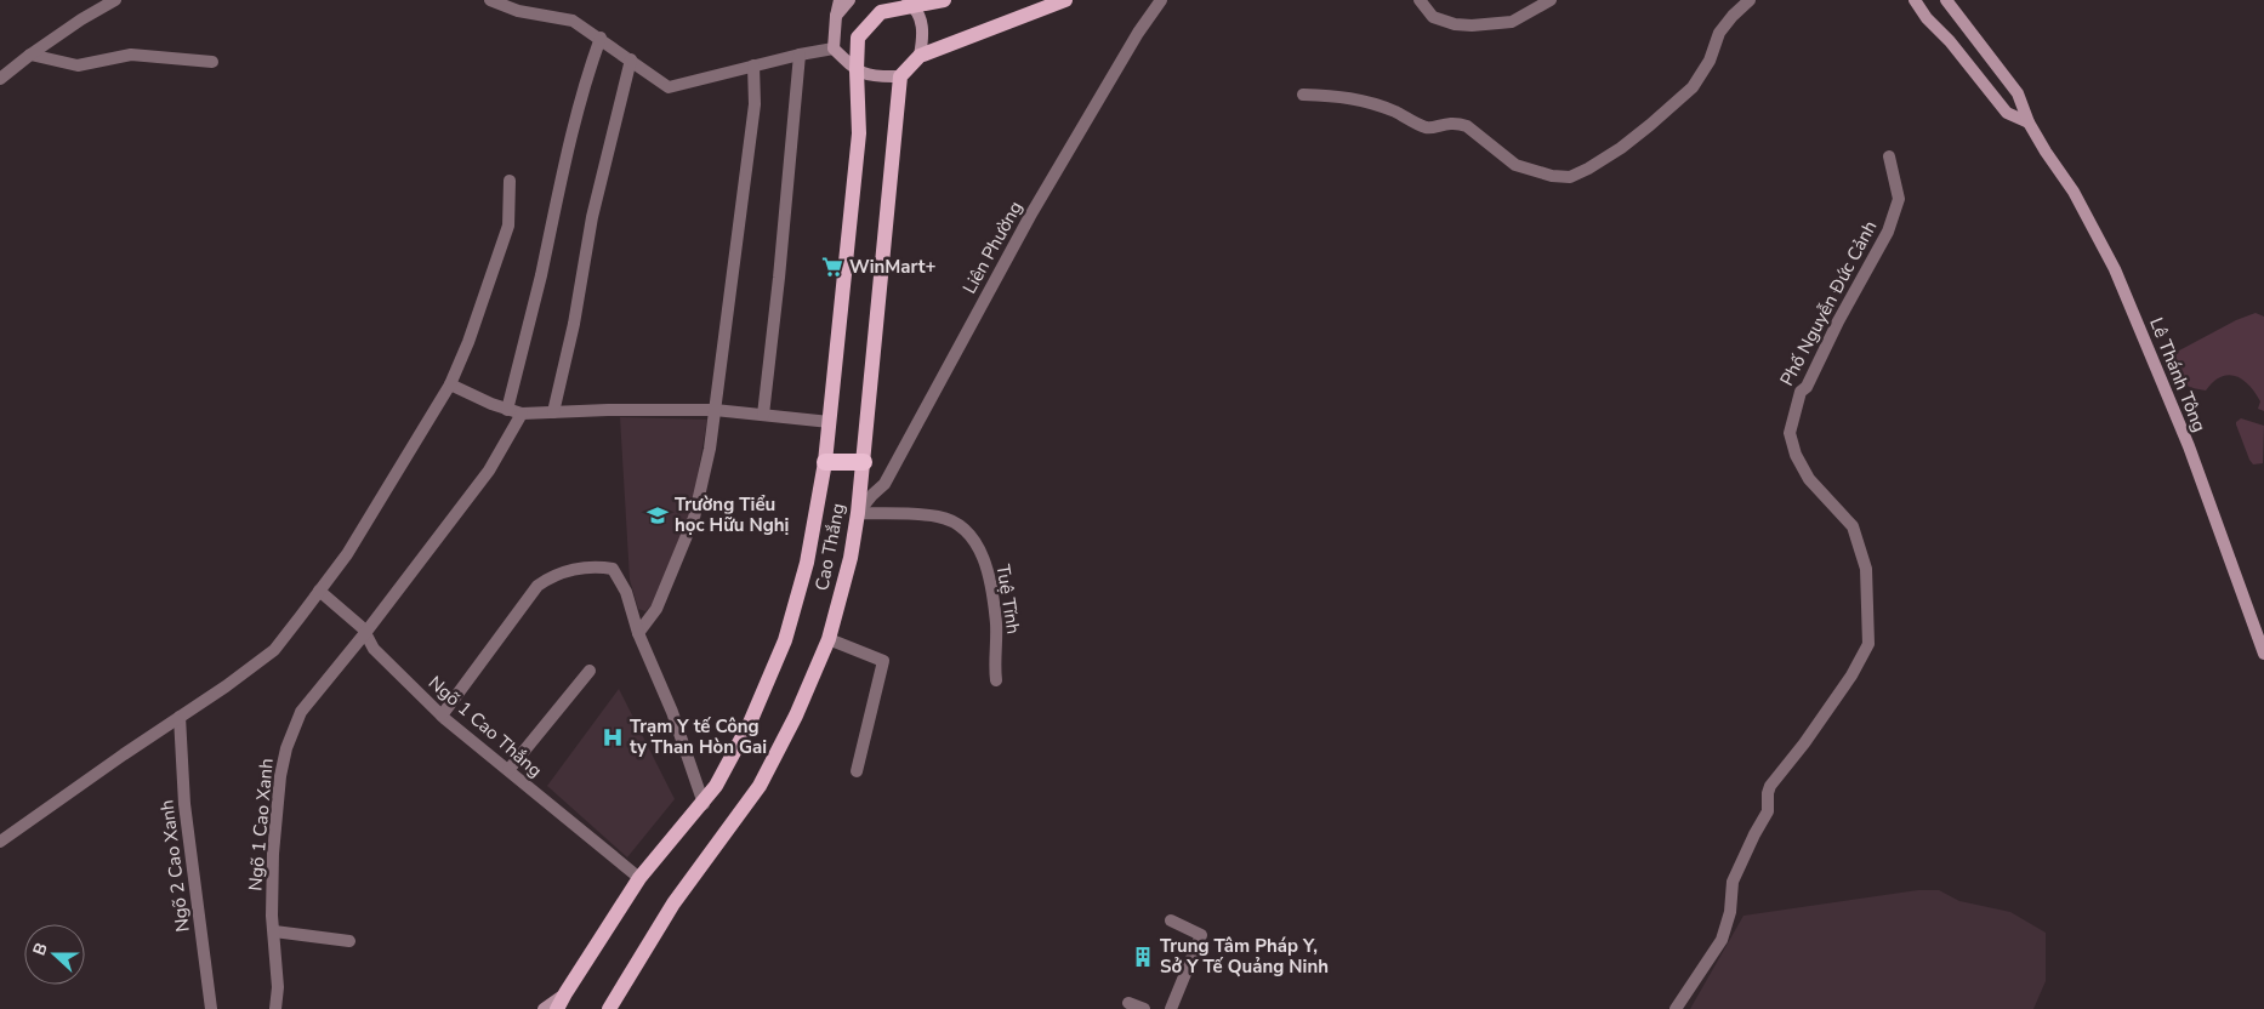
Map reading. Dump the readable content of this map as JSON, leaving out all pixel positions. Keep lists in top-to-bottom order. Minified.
{"streets":{"main road":["Lê Thánh Tông","Cao Thắng"],"street":["Liên Phường","Phố Nguyễn Đức Cảnh","Tuệ Tĩnh","Ngõ 1 Cao Thắng","Ngõ 1 Cao Xanh","Ngõ 2 Cao Xanh"]},"crossings":[["Liên Phường","Cao Thắng"],["Liên Phường","Tuệ Tĩnh"],["Cao Thắng","Tuệ Tĩnh"],["Cao Thắng","Ngõ 1 Cao Thắng"],["Ngõ 1 Cao Thắng","Ngõ 1 Cao Xanh"]],"places":{"supermarket":["WinMart+"],"school or university":["Trường Tiểu học Hữu Nghị"],"hospital":["Trạm Y tế Công ty Than Hòn Gai"],"building":["Trung Tâm Pháp Y, Sở Y Tế Quảng Ninh"]},"north":"left"}
